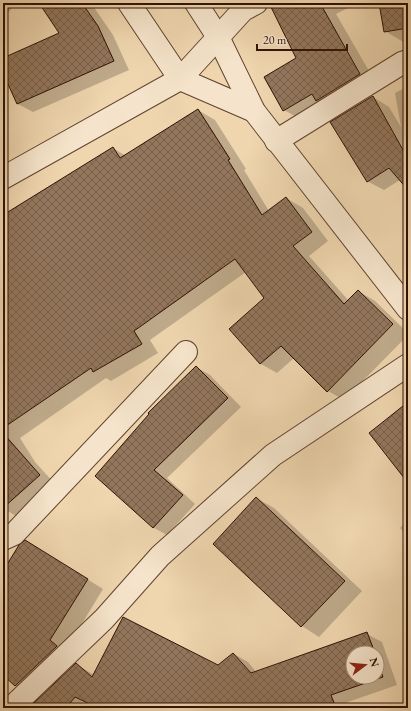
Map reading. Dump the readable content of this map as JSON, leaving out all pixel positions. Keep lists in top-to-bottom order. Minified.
{"scale_bar":"20 m","north":"right"}
